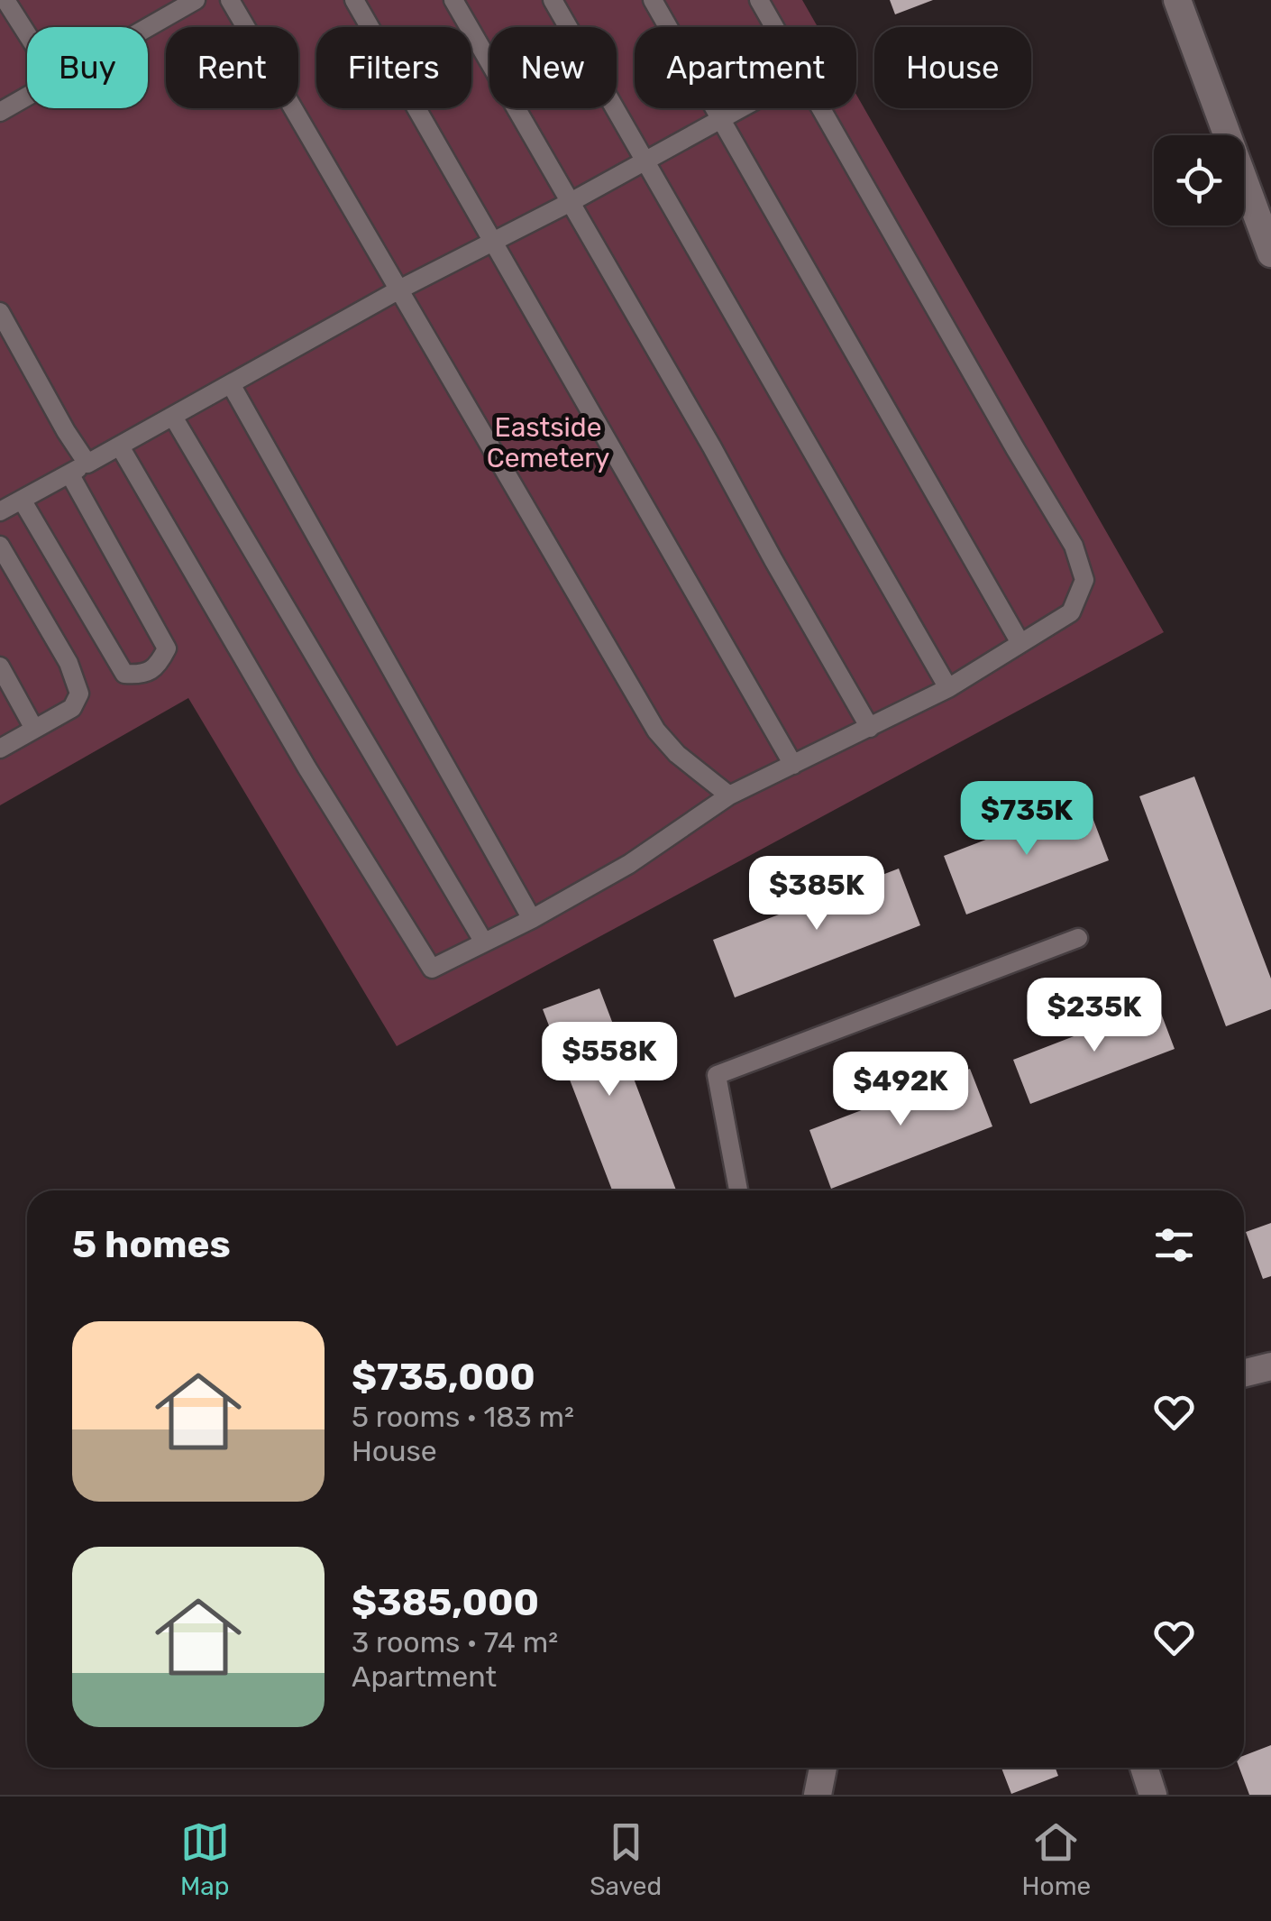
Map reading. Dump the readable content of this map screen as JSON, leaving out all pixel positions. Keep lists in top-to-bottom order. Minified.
{"parks":["Eastside Cemetery"],"page":{"chip":["Buy","Rent","Filters","New","Apartment","House"],"price":["$735K","$385K","$235K","$558K","$492K"],"heading":"5 homes","list":[{"name":"$735,000","note":"5 rooms · 183 m² · House"},{"name":"$385,000","note":"3 rooms · 74 m² · Apartment"}],"tabs":["Map","Saved","Home"]}}
